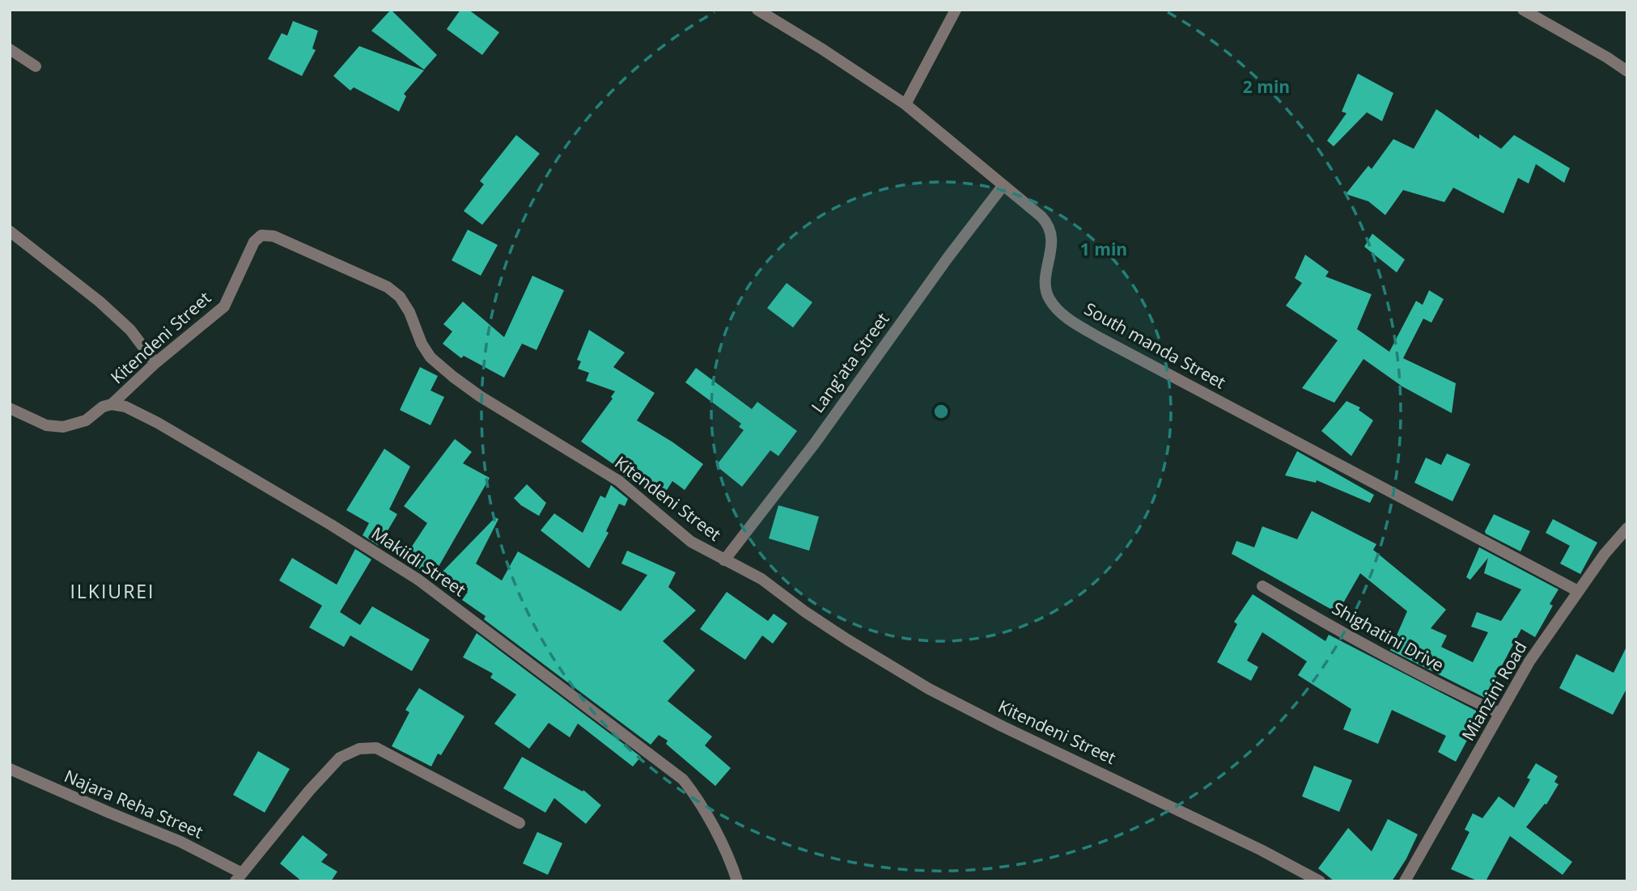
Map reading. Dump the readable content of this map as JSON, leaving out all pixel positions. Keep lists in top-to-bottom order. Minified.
{"streets":{"street":["Kitendeni Street","South manda Street","Lang'ata Street","Makiidi Street","Shighatini Drive","Mianzini Road","Najara Reha Street"]},"crossings":[["Kitendeni Street","Lang'ata Street"],["Kitendeni Street","Makiidi Street"],["South manda Street","Lang'ata Street"],["South manda Street","Mianzini Road"],["Shighatini Drive","Mianzini Road"]],"districts":["ILKIUREI"],"rings":["2 min","1 min"]}
